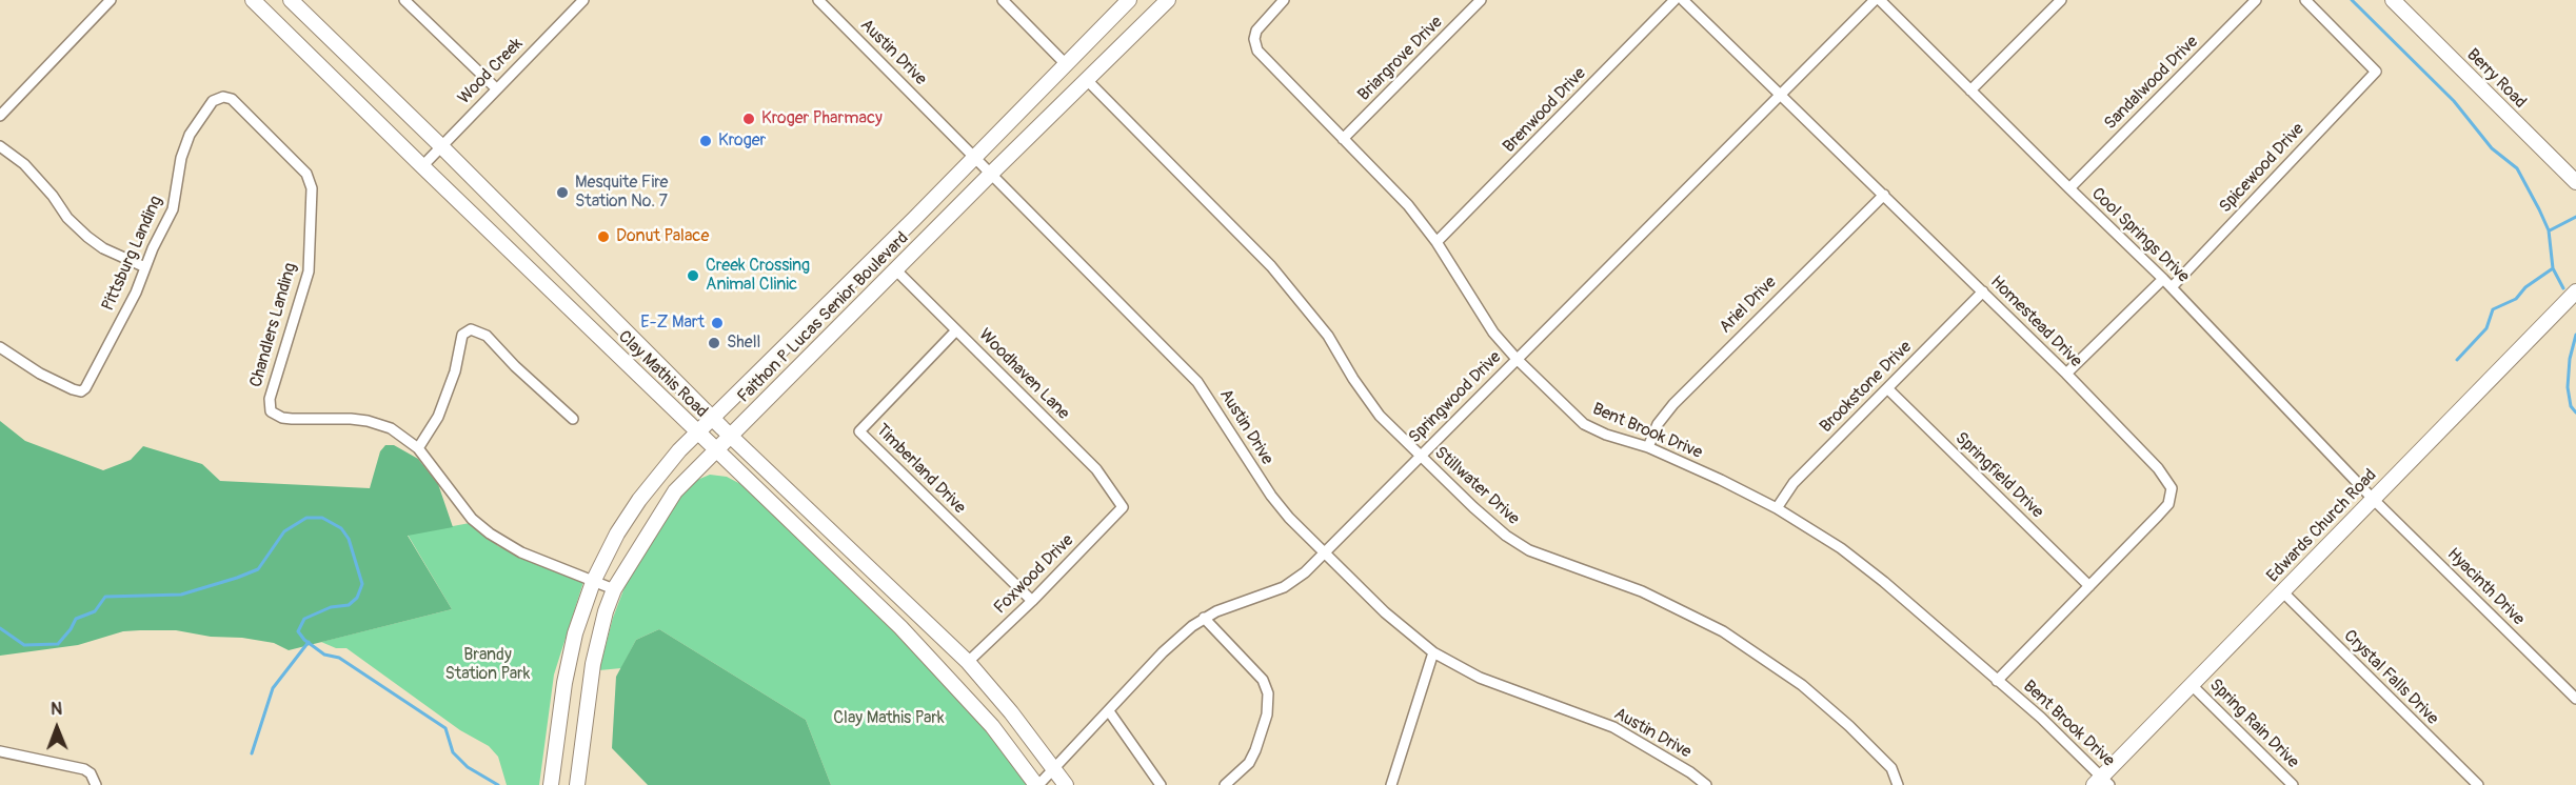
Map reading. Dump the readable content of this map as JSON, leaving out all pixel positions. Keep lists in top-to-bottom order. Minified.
{"streets":{"main road":["Berry Road","Faithon P Lucas Senior Boulevard","Clay Mathis Road","Edwards Church Road"],"street":["Austin Drive","Briargrove Drive","Wood Creek","Sandalwood Drive","Brenwood Drive","Spicewood Drive","Cool Springs Drive","Pittsburg Landing","Ariel Drive","Homestead Drive","Chandlers Landing","Woodhaven Lane","Brookstone Drive","Springwood Drive","Bent Brook Drive","Timberland Drive","Springfield Drive","Stillwater Drive","Foxwood Drive","Hyacinth Drive","Crystal Falls Drive","Spring Rain Drive"]},"crossings":[["Austin Drive","Faithon P Lucas Senior Boulevard"],["Austin Drive","Springwood Drive"],["Briargrove Drive","Bent Brook Drive"],["Wood Creek","Clay Mathis Road"],["Sandalwood Drive","Cool Springs Drive"],["Brenwood Drive","Bent Brook Drive"],["Spicewood Drive","Cool Springs Drive"],["Cool Springs Drive","Edwards Church Road"],["Cool Springs Drive","Hyacinth Drive"],["Pittsburg Landing","Chandlers Landing"],["Ariel Drive","Homestead Drive"],["Ariel Drive","Bent Brook Drive"],["Faithon P Lucas Senior Boulevard","Clay Mathis Road"],["Faithon P Lucas Senior Boulevard","Woodhaven Lane"],["Faithon P Lucas Senior Boulevard","Stillwater Drive"],["Homestead Drive","Brookstone Drive"],["Homestead Drive","Springwood Drive"],["Homestead Drive","Bent Brook Drive"],["Homestead Drive","Springfield Drive"],["Clay Mathis Road","Springwood Drive"],["Clay Mathis Road","Foxwood Drive"],["Woodhaven Lane","Timberland Drive"],["Woodhaven Lane","Foxwood Drive"],["Brookstone Drive","Bent Brook Drive"],["Brookstone Drive","Springfield Drive"],["Springwood Drive","Bent Brook Drive"],["Springwood Drive","Stillwater Drive"],["Bent Brook Drive","Edwards Church Road"],["Timberland Drive","Foxwood Drive"],["Edwards Church Road","Hyacinth Drive"],["Edwards Church Road","Crystal Falls Drive"],["Edwards Church Road","Spring Rain Drive"]],"parks":["Brandy Station Park","Clay Mathis Park"],"places":["Kroger Pharmacy","Kroger","Mesquite Fire Station No. 7","Donut Palace","Creek Crossing Animal Clinic","E-Z Mart","Shell"],"north":"top"}
